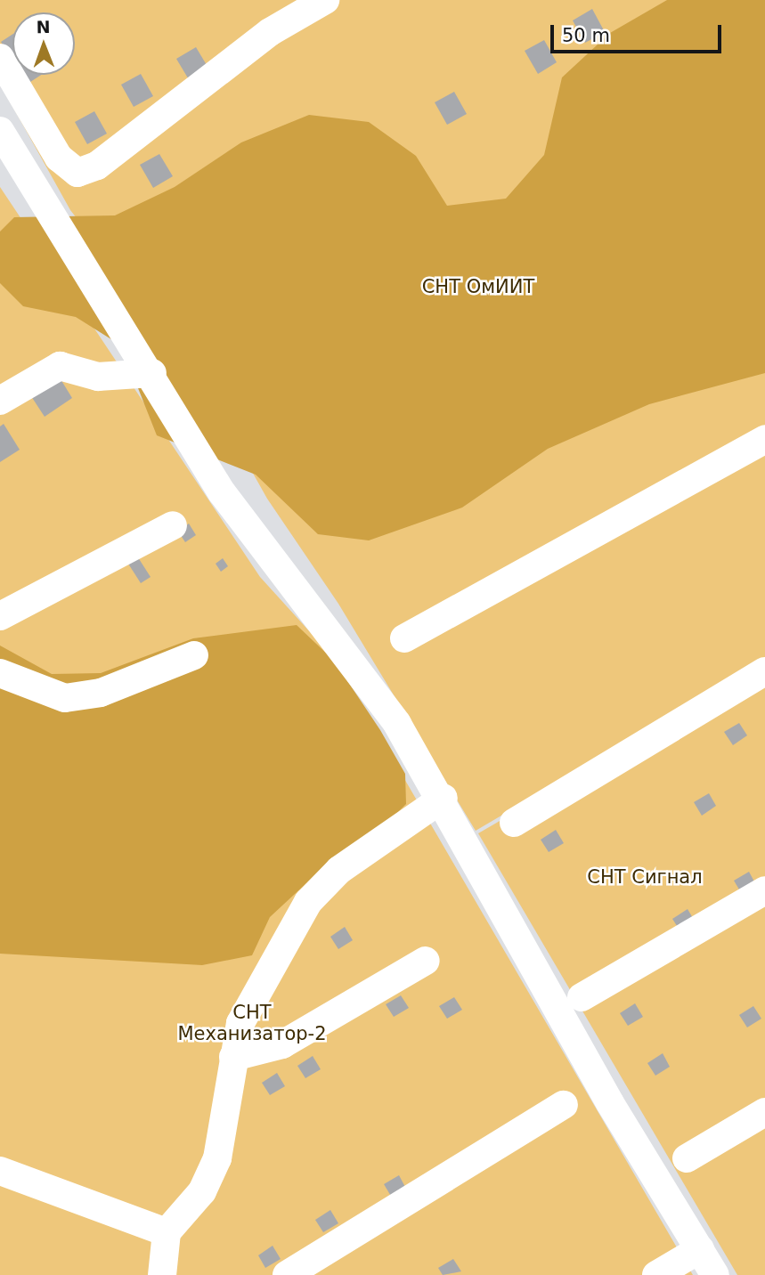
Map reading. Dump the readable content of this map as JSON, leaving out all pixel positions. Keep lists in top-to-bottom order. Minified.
{"parks":["СНТ ОмИИТ","СНТ Сигнал","СНТ Механизатор-2"],"scale_bar":"50 m","north":"top"}
